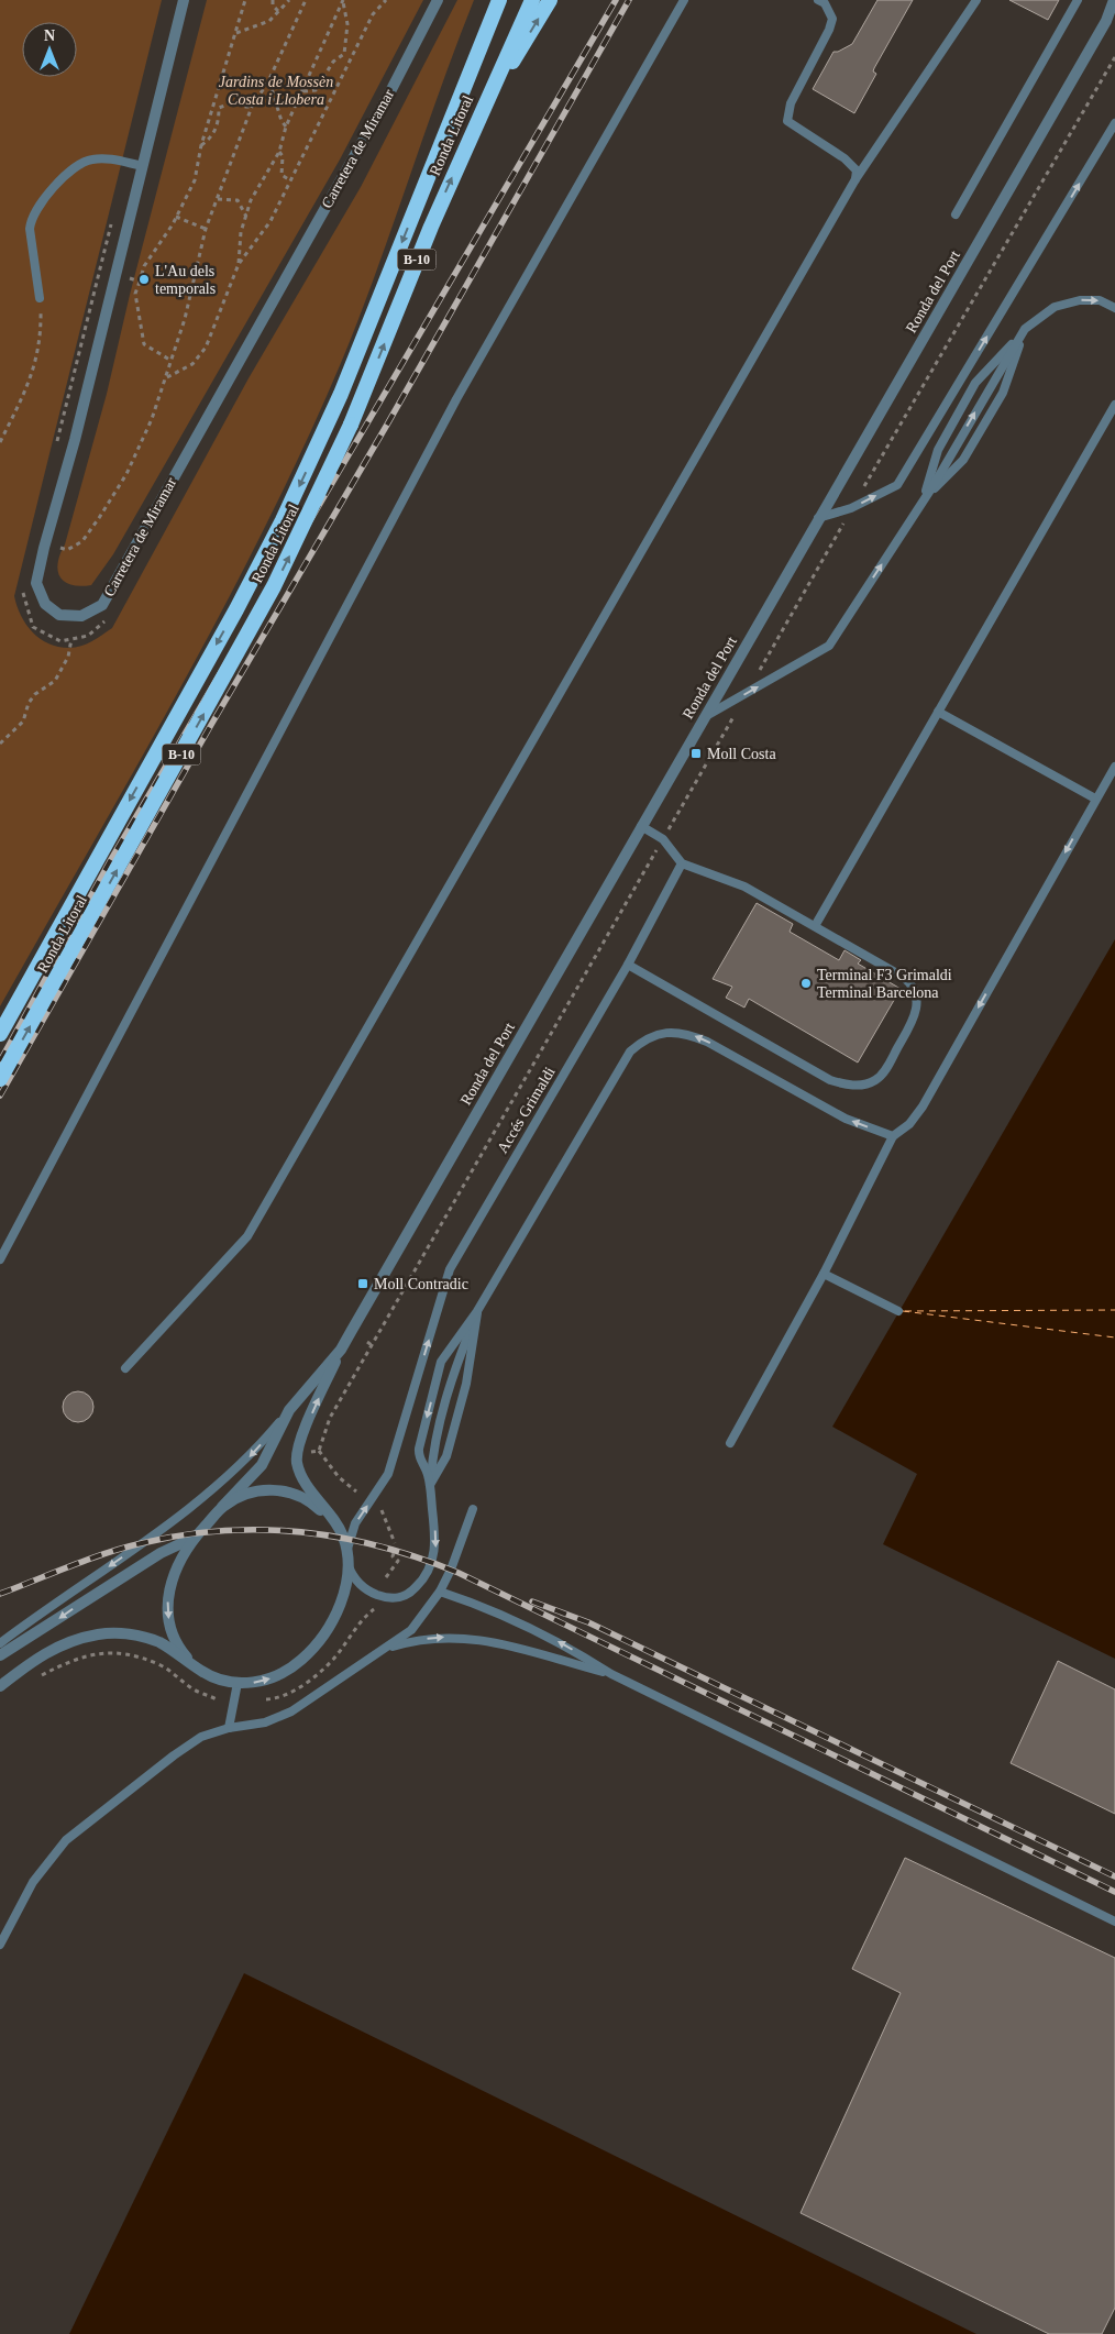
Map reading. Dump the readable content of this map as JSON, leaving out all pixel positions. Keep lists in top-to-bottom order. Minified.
{"streets":{"highway":["Ronda Litoral","B-10"],"street":["Carretera de Miramar","Ronda del Port"],"lane":["Accés Grimaldi"]},"crossings":[["Ronda Litoral","B-10"]],"parks":["Jardins de Mossèn Costa i Llobera"],"places":{"other":["L'Au dels temporals","Terminal F3 Grimaldi Terminal Barcelona"],"transit":["Moll Costa","Moll Contradic"]},"north":"top"}
